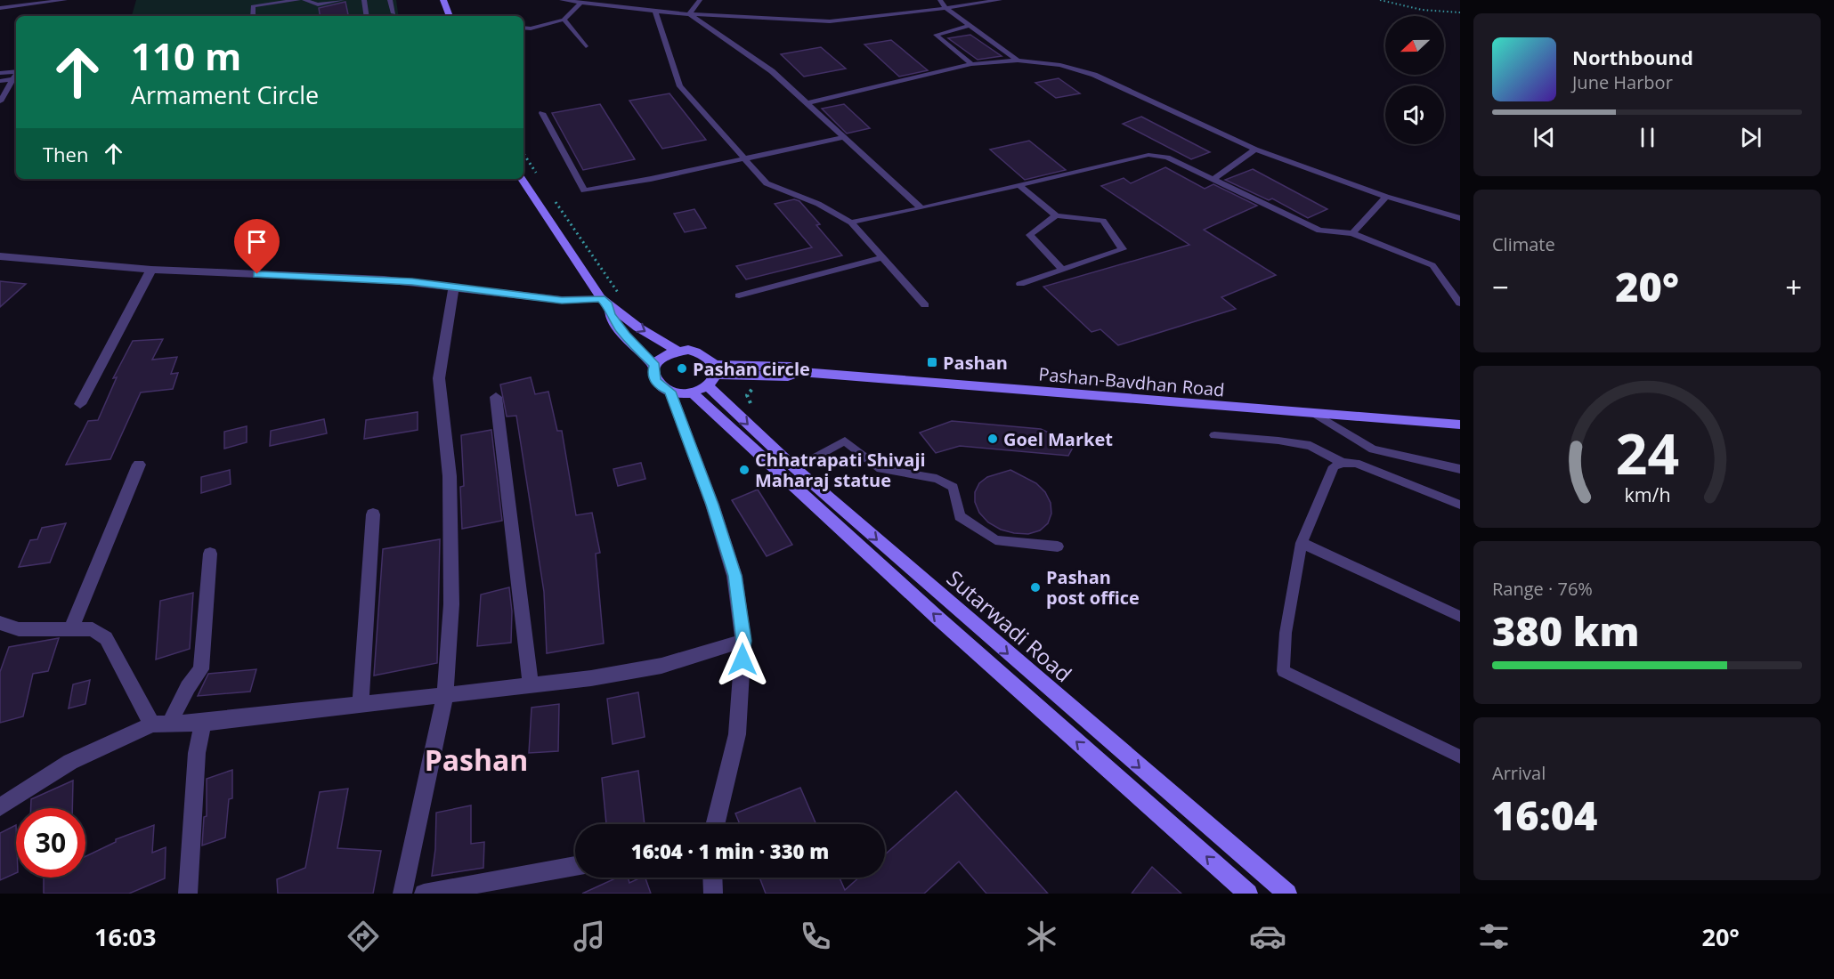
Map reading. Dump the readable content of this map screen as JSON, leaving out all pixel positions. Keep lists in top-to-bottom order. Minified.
{"streets":{"main road":["Pashan-Bavdhan Road","Sutarwadi Road"]},"crossings":[["Pashan-Bavdhan Road","Sutarwadi Road"]],"districts":["Pashan"],"places":{"transit":["Pashan"],"other":["Pashan circle","Goel Market","Chhatrapati Shivaji Maharaj statue","Pashan post office"]},"north":"left","page":{"turn":["110 m","Armament Circle"],"song":["Northbound","June Harbor"],"then":"Then","tile":["Climate",["Range · 76%","380 km"],["Arrival","16:04"]],"heat":["−","20°","+"],"limit":"30","trip":"16:04 · 1 min · 330 m","tabs":["16:03","20°"],"gauge":["24","km/h"]}}
